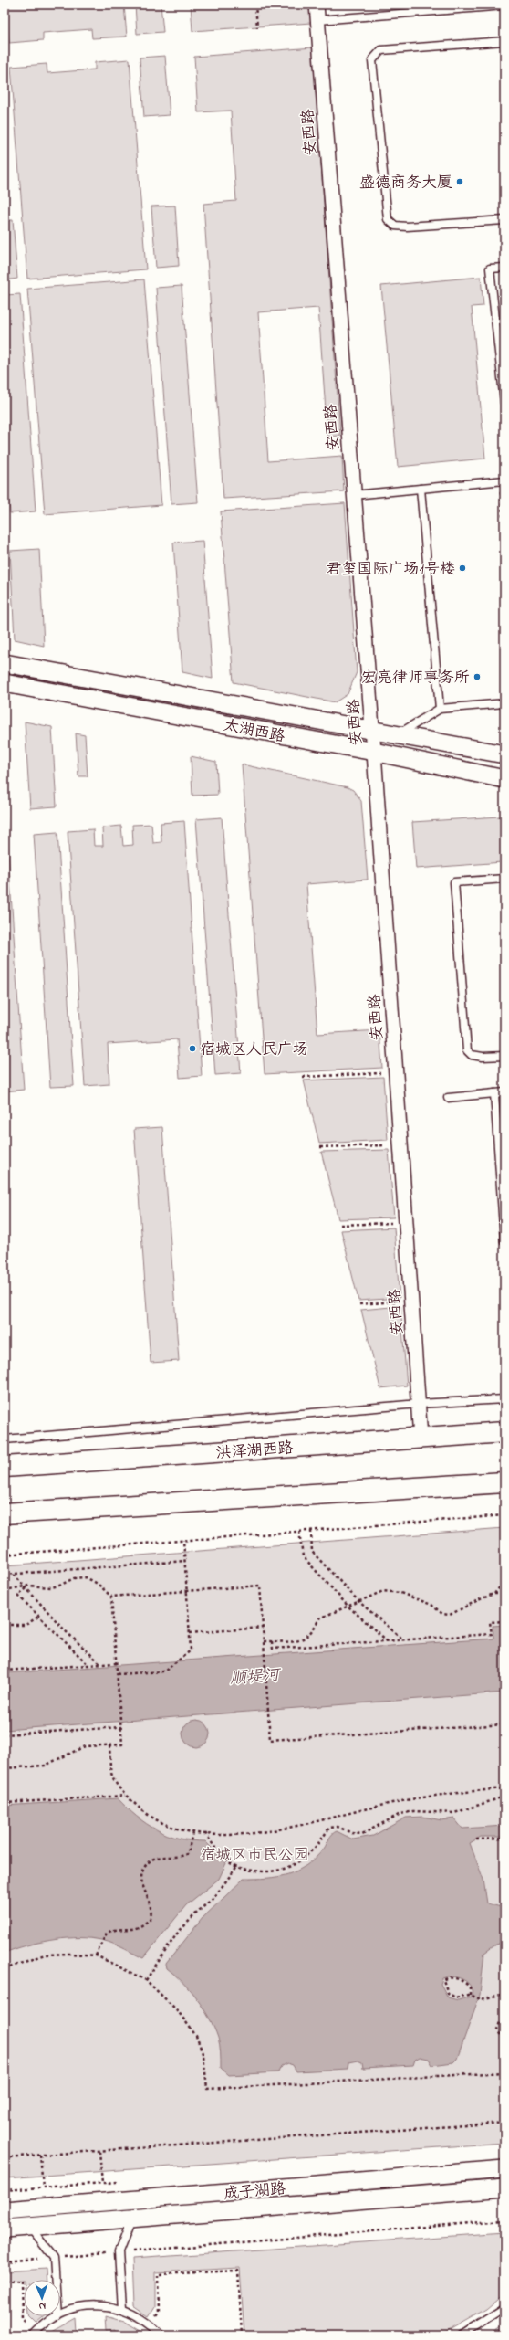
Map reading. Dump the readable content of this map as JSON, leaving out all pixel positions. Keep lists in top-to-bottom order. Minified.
{"streets":{"main road":["洪泽湖西路"],"street":["安西路","太湖西路","成子湖路"]},"crossings":[["安西路","太湖西路"],["安西路","洪泽湖西路"]],"water":["顺堤河"],"parks":["宿城区市民公园"],"places":["盛德商务大厦","君玺国际广场1号楼","宏亮律师事务所","宿城区人民广场"],"north":"bottom"}
